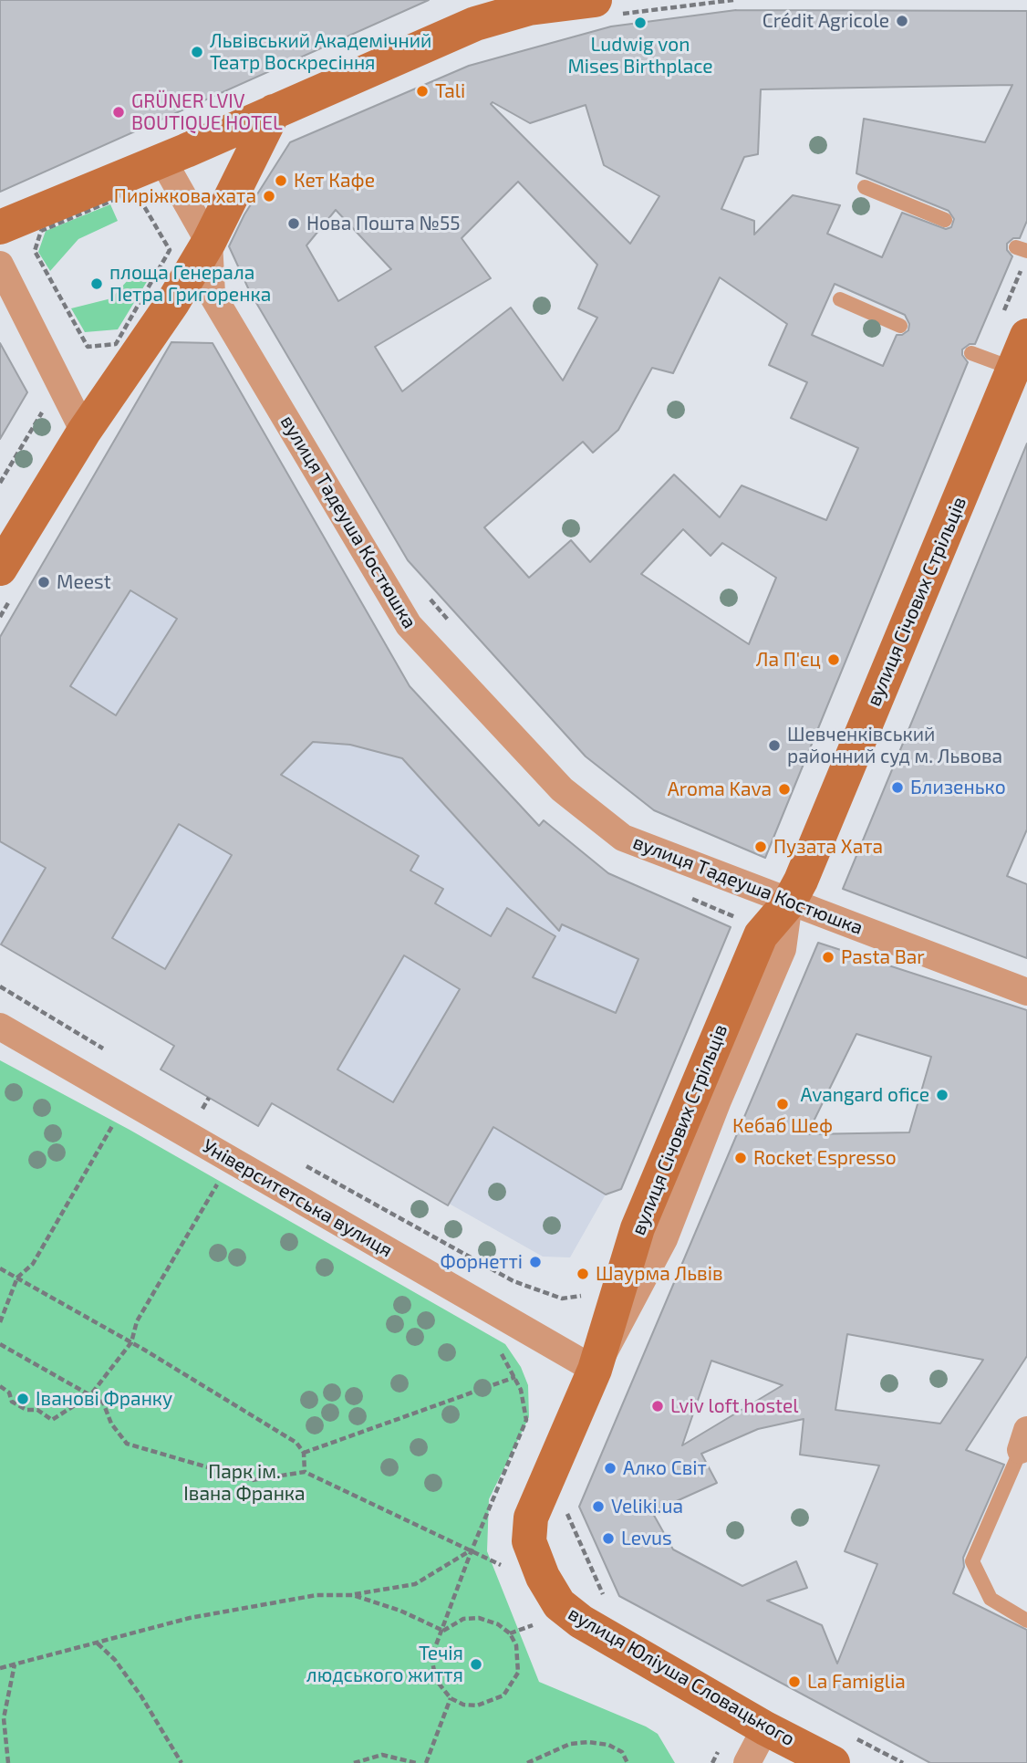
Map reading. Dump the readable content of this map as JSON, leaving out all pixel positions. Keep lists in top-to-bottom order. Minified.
{"streets":{"street":["вулиця Тадеуша Костюшка","вулиця Січових Стрільців","Університетська вулиця","вулиця Юліуша Словацького"]},"crossings":[["вулиця Тадеуша Костюшка","вулиця Січових Стрільців"],["вулиця Січових Стрільців","Університетська вулиця"],["вулиця Січових Стрільців","вулиця Юліуша Словацького"]],"parks":["Парк ім. Івана Франка"],"places":["Crédit Agricole","Ludwig von Mises Birthplace","Львівський Академічний Театр Воскресіння","Tali","GRÜNER LVIV BOUTIQUE HOTEL","Кет Кафе","Пиріжкова хата","Нова Пошта №55","площа Генерала Петра Григоренка","Meest","Ла П'єц","Шевченківський районний суд м. Львова","Близенько","Aroma Kava","Пузата Хата","Pasta Bar","Avangard ofice","Кебаб Шеф","Rocket Espresso","Форнетті","Шаурма Львів","Іванові Франку","Lviv loft hostel","Алко Світ","Veliki.ua","Levus","Течія людського життя","La Famiglia"]}
